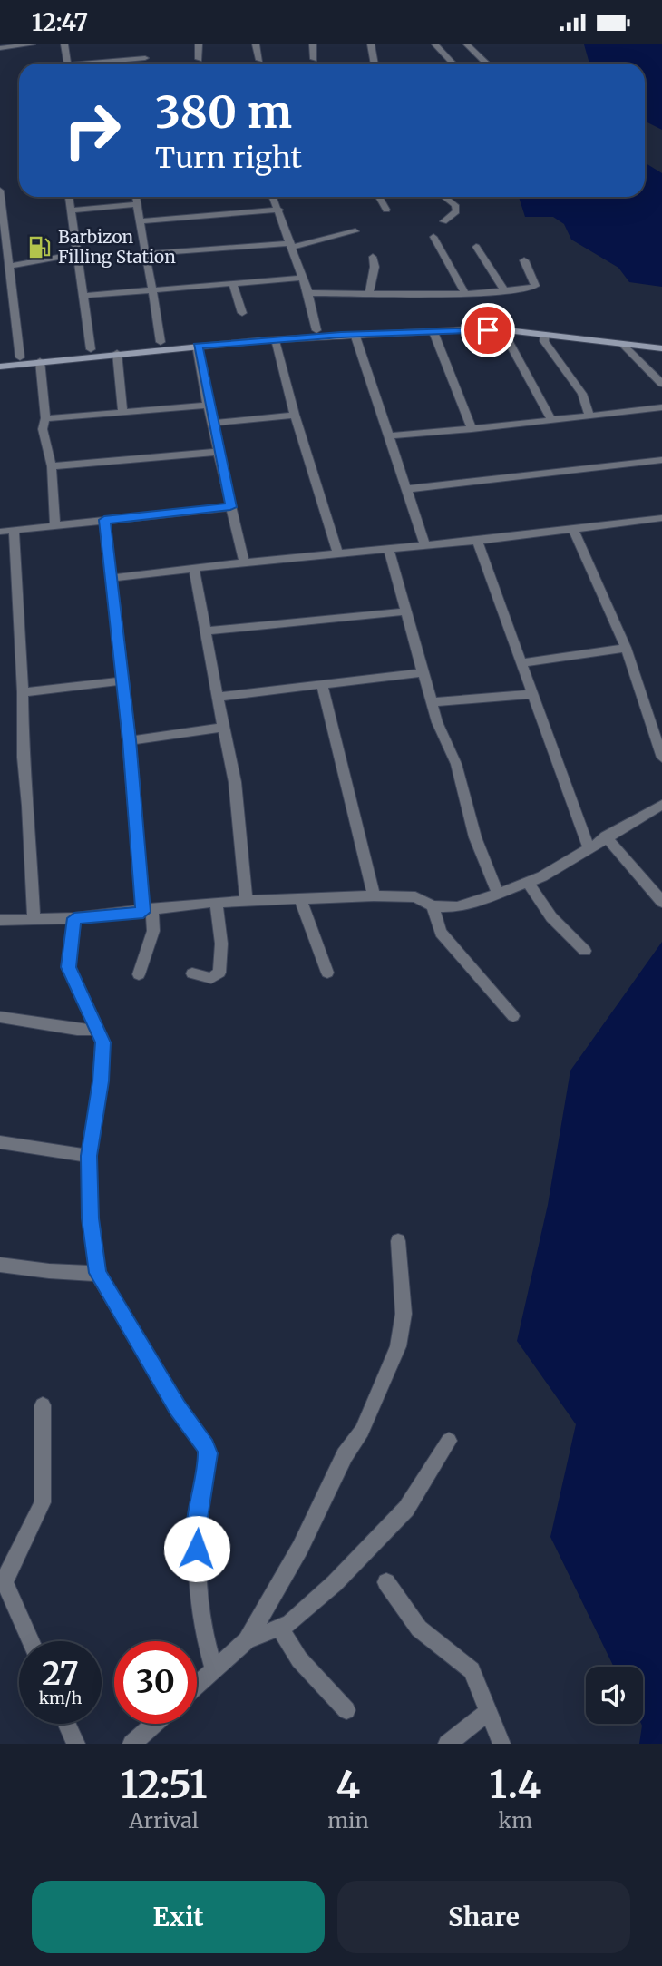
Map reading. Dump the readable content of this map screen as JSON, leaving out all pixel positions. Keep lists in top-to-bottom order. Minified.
{"places":{"fuel station":["Barbizon Filling Station"]},"page":{"status":"12:47","turn":["380 m","Turn right"],"speed":"27 km/h","limit":"30","eta":["12:51","Arrival","4","min","1.4","km"],"buttons":["Exit","Share"]}}
